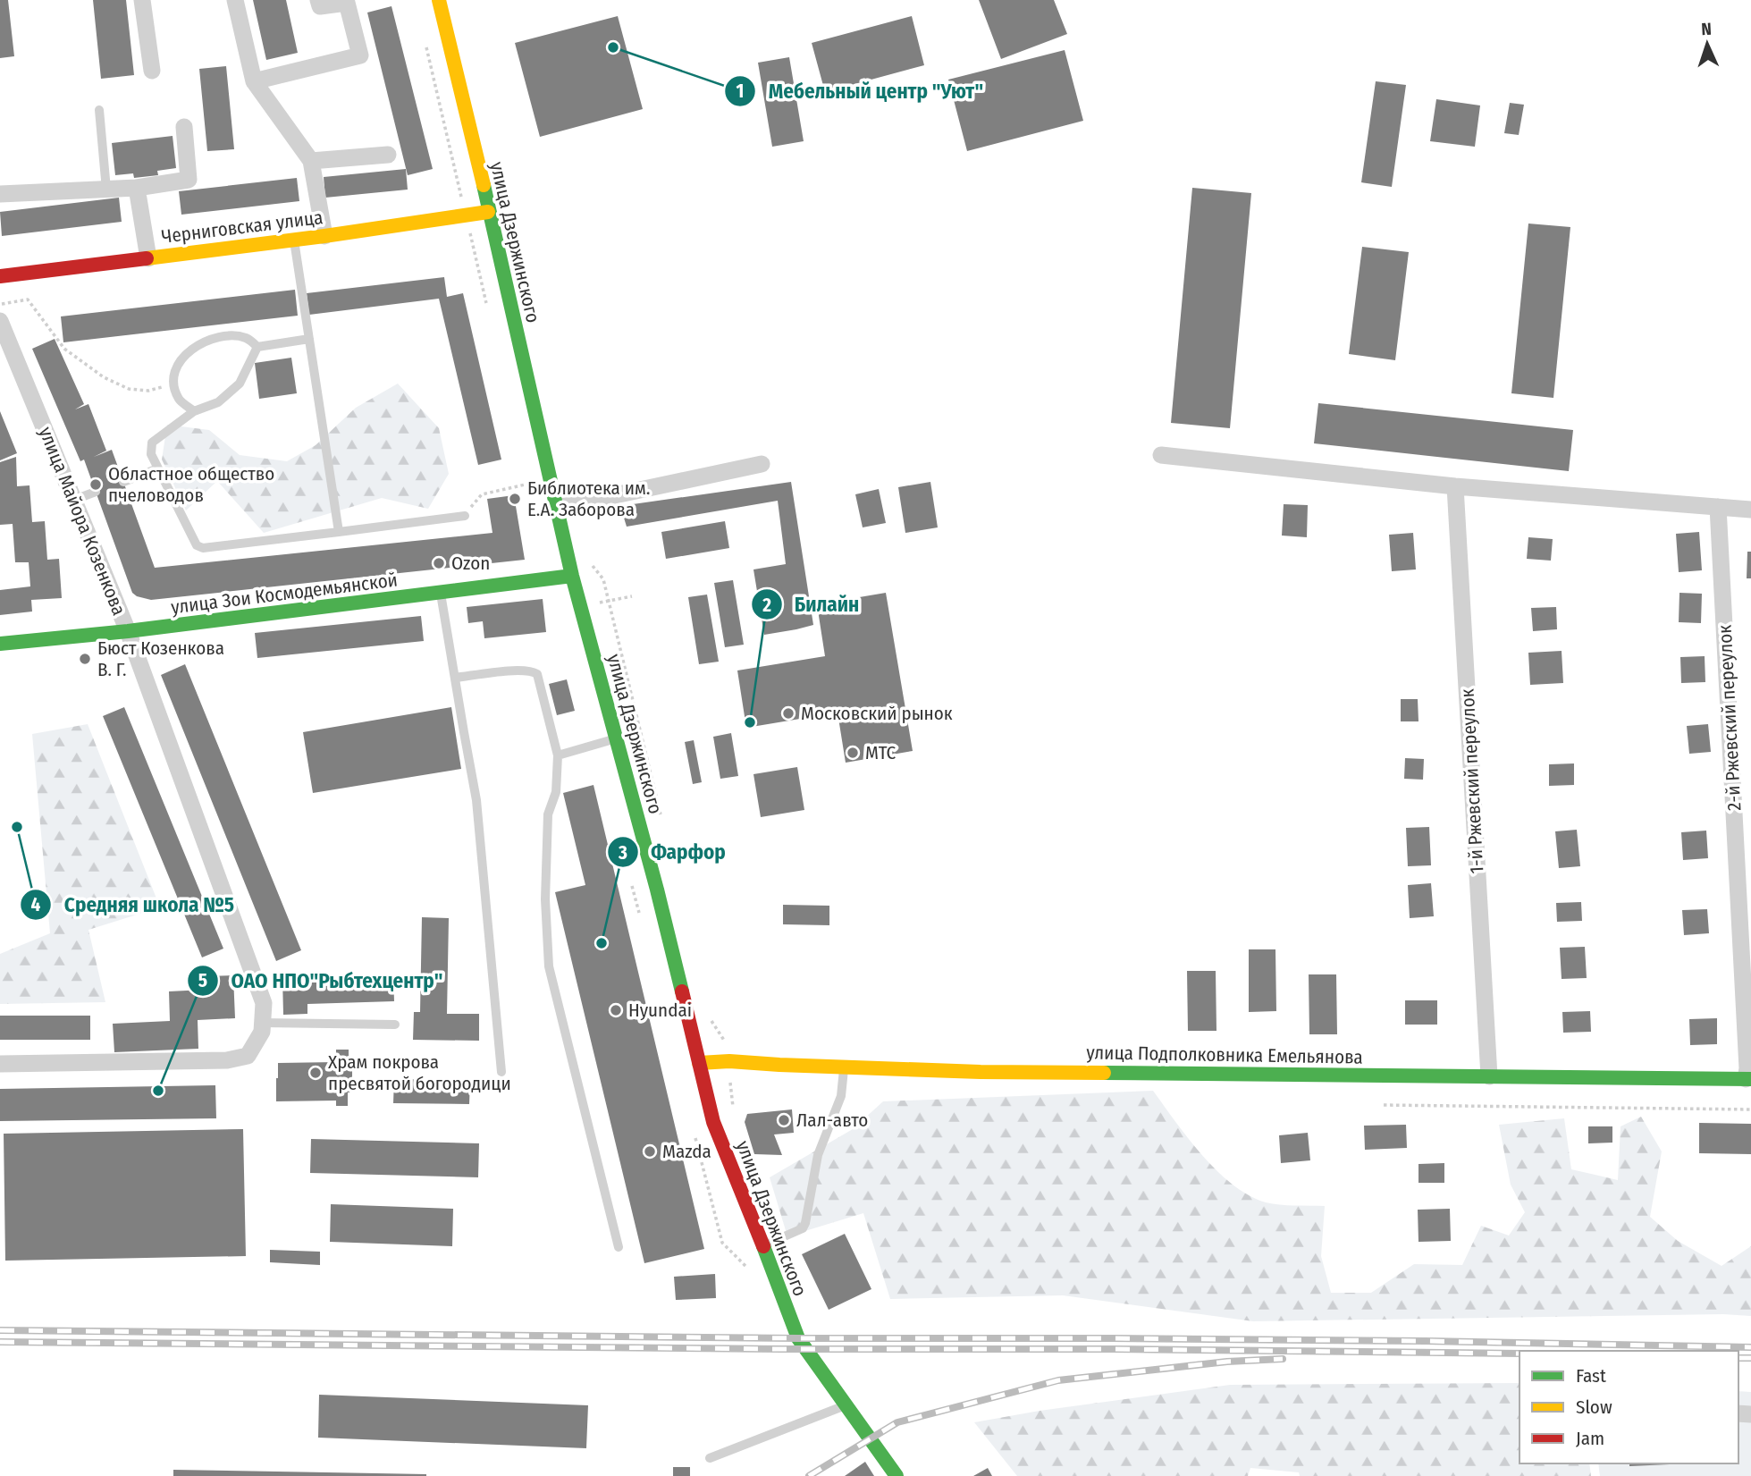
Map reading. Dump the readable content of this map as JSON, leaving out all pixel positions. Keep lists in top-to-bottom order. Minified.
{"streets":{"main road":["Черниговская улица","улица Дзержинского","улица Зои Космодемьянской","улица Подполковника Емельянова"],"street":["улица Майора Козенкова","2-й Ржевский переулок","1-й Ржевский переулок"]},"crossings":[["Черниговская улица","улица Дзержинского"],["улица Дзержинского","улица Зои Космодемьянской"],["улица Дзержинского","улица Подполковника Емельянова"],["улица Майора Козенкова","улица Зои Космодемьянской"],["2-й Ржевский переулок","улица Подполковника Емельянова"],["1-й Ржевский переулок","улица Подполковника Емельянова"]],"places":["Мебельный центр \"Уют\"","Областное общество пчеловодов","Библиотека им. Е.А. Заборова","Ozon","Бюст Козенкова В. Г.","Московский рынок","Билайн","МТС","Средняя школа №5","Фарфор","Hyundai","Храм покрова пресвятой богородици","ОАО НПО\"Рыбтехцентр\"","Лал-авто","Mazda"],"legend":["Fast","Slow","Jam"],"north":"top"}
